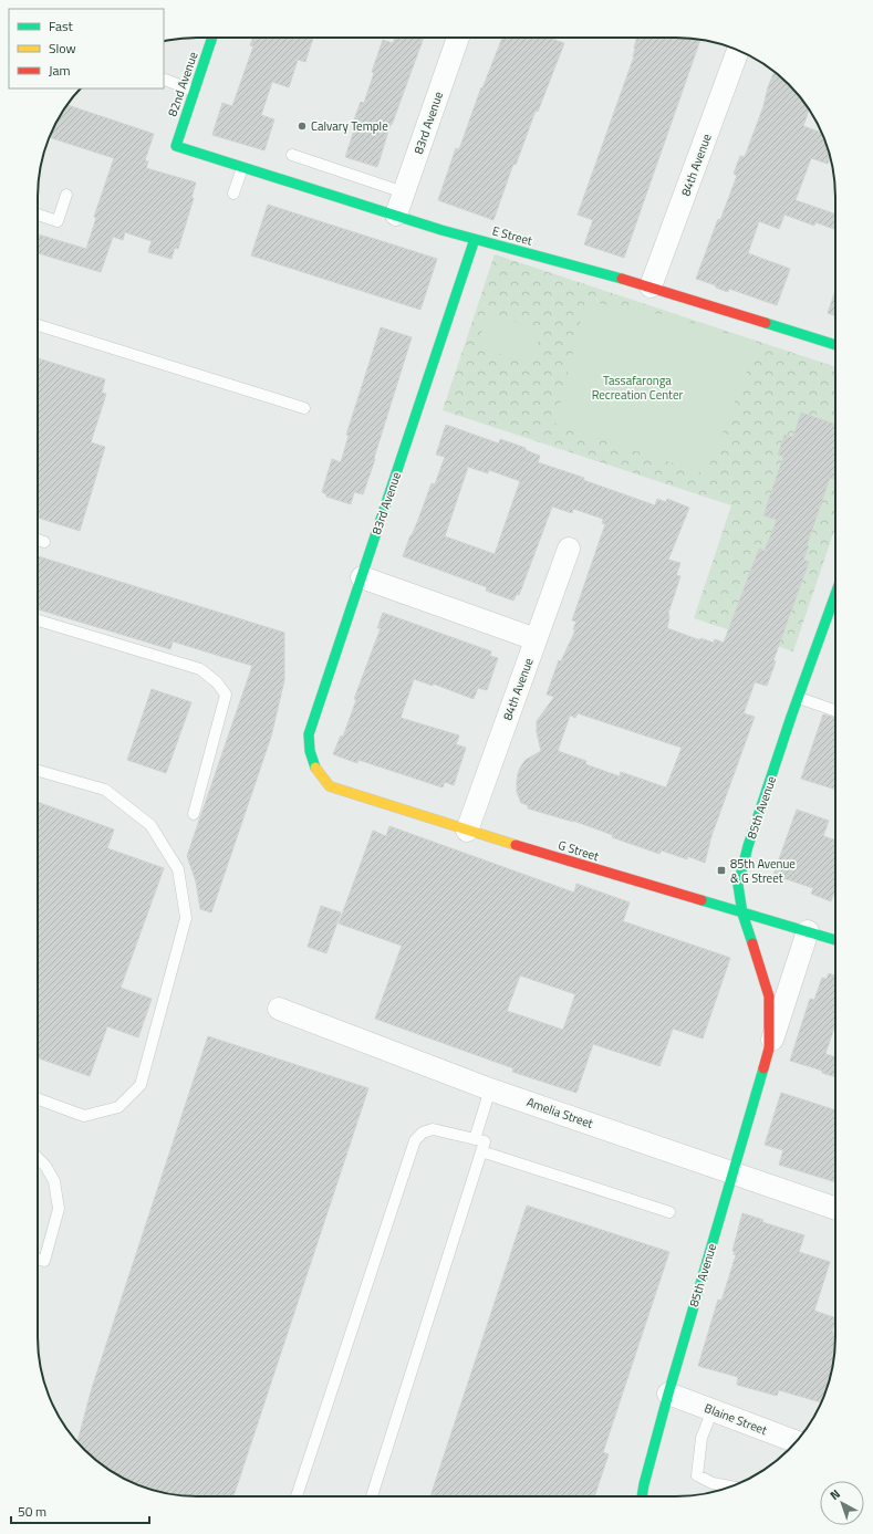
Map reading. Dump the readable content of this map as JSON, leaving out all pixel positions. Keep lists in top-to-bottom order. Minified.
{"streets":{"street":["82nd Avenue","83rd Avenue","84th Avenue","E Street","85th Avenue","G Street","Amelia Street","Blaine Street"]},"crossings":[["82nd Avenue","E Street"],["83rd Avenue","E Street"],["83rd Avenue","G Street"],["84th Avenue","E Street"],["84th Avenue","G Street"],["85th Avenue","G Street"],["85th Avenue","Amelia Street"],["85th Avenue","Blaine Street"]],"parks":["Tassafaronga Recreation Center"],"places":{"other":["Calvary Temple"],"transit":["85th Avenue & G Street"]},"legend":["Fast","Slow","Jam"],"scale_bar":"50 m","north":"top left"}
